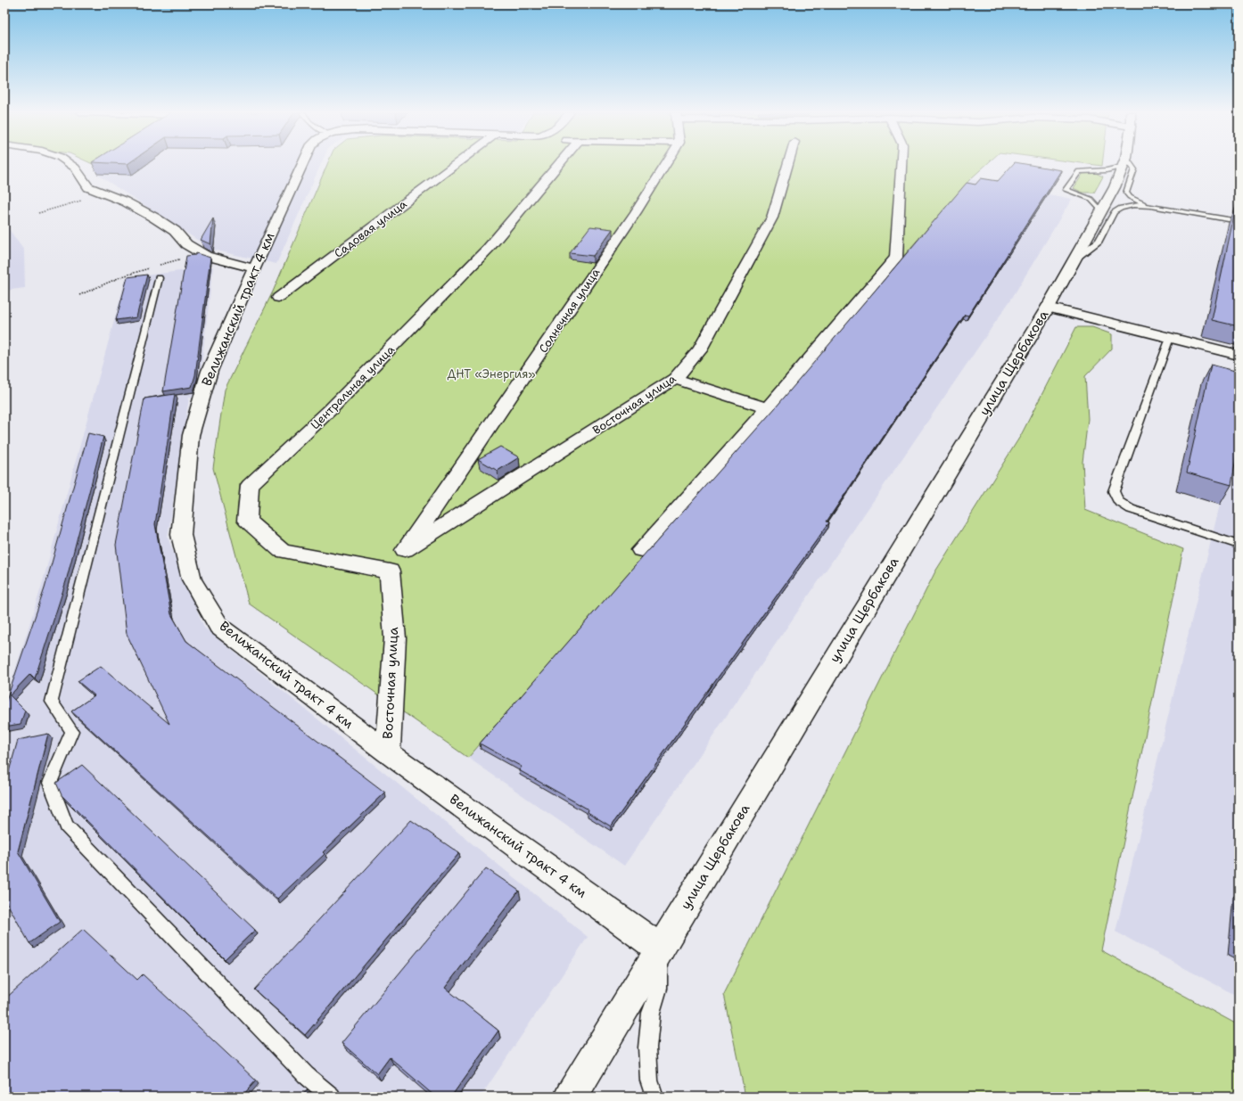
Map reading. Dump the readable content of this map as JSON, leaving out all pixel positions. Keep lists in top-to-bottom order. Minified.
{"streets":{"street":["Садовая улица","Велижанский тракт 4 км","Солнечная улица","улица Щербакова","Центральная улица","Восточная улица"]},"crossings":[["Велижанский тракт 4 км","улица Щербакова"],["Велижанский тракт 4 км","Восточная улица"],["Солнечная улица","Центральная улица"],["Солнечная улица","Восточная улица"],["Центральная улица","Восточная улица"]],"parks":["ДНТ «Энергия»"]}
